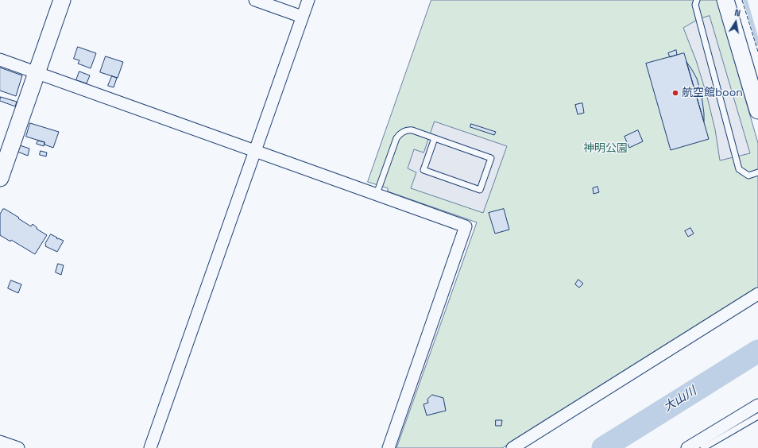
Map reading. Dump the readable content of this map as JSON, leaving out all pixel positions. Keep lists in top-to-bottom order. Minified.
{"water":["大山川"],"parks":["神明公園"],"places":["航空館boon"],"north":"top"}
